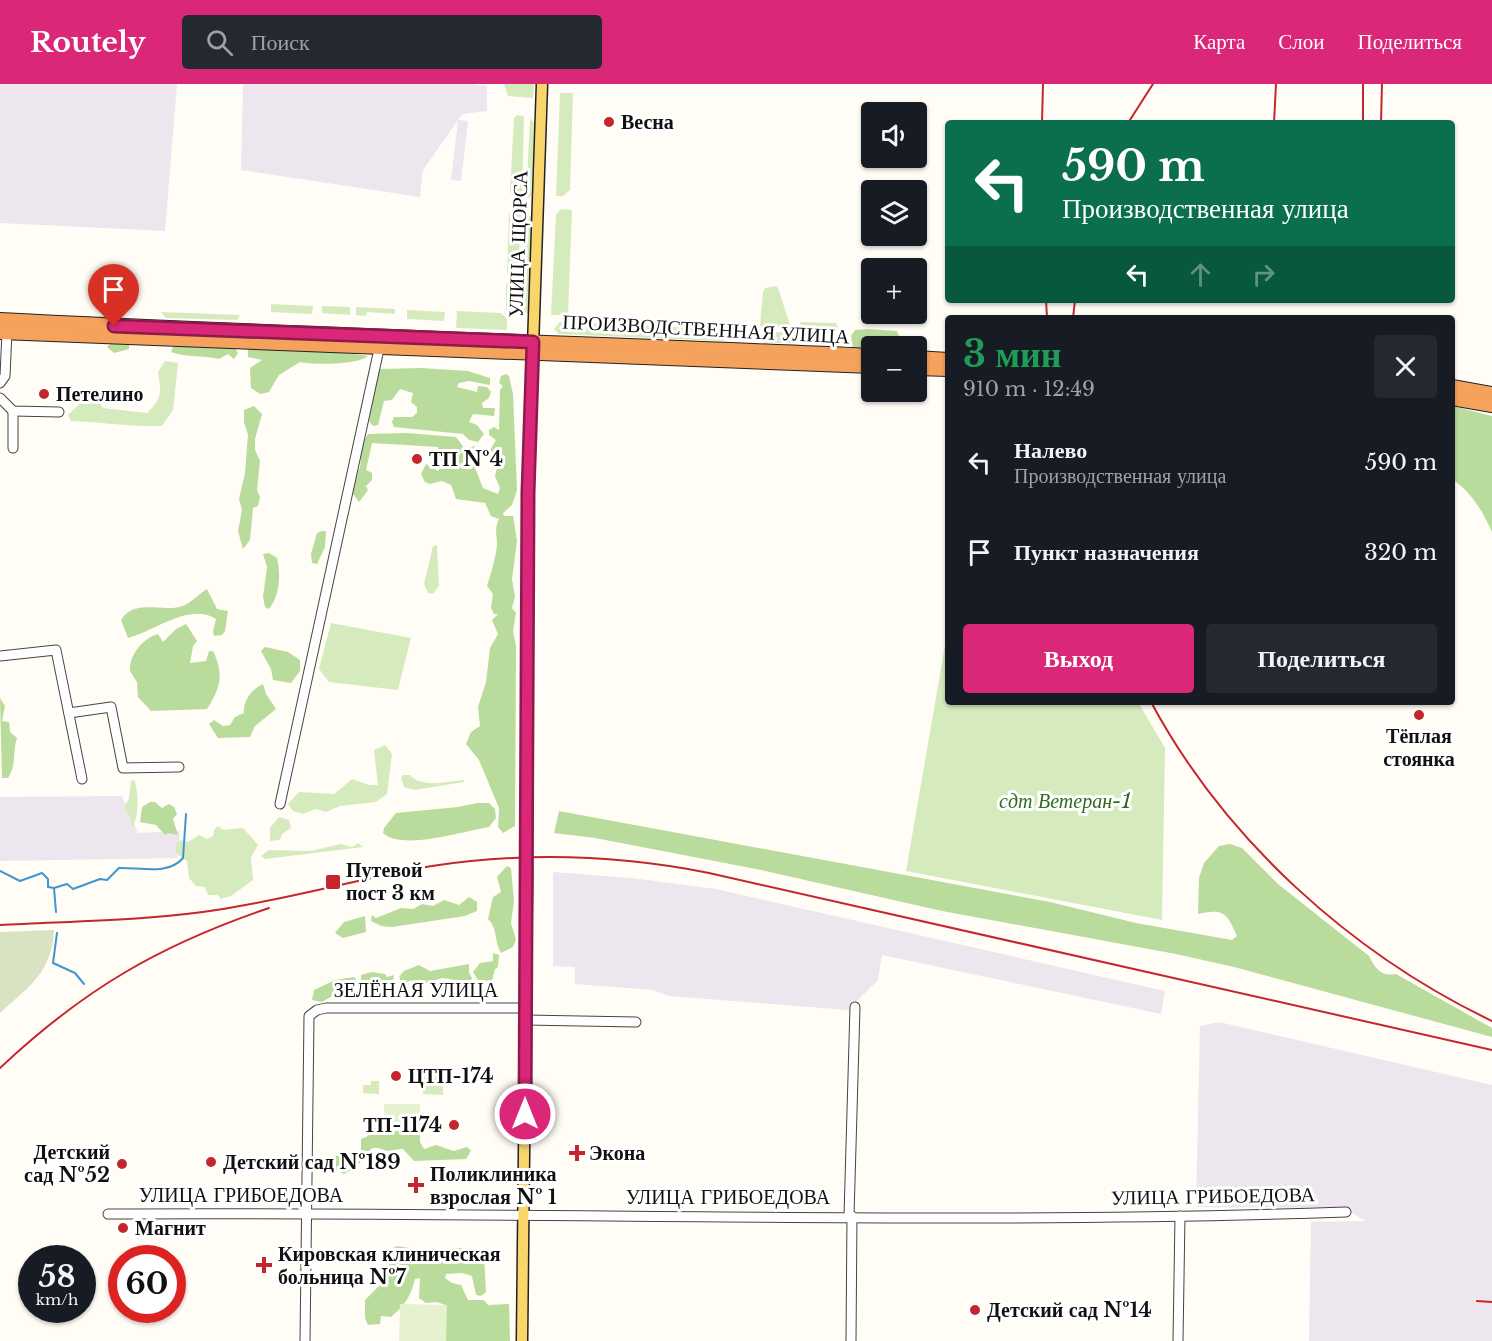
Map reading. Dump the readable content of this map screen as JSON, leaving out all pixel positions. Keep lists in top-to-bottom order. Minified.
{"streets":{"highway":["ПРОИЗВОДСТВЕННАЯ УЛИЦА"],"main road":["УЛИЦА ЩОРСА"],"street":["ЗЕЛЁНАЯ УЛИЦА","УЛИЦА ГРИБОЕДОВА"]},"crossings":[["УЛИЦА ЩОРСА","ПРОИЗВОДСТВЕННАЯ УЛИЦА"],["УЛИЦА ЩОРСА","ЗЕЛЁНАЯ УЛИЦА"],["УЛИЦА ЩОРСА","УЛИЦА ГРИБОЕДОВА"],["ЗЕЛЁНАЯ УЛИЦА","УЛИЦА ГРИБОЕДОВА"]],"parks":["сдт Ветеран-1"],"places":{"other":["Весна","Петелино","ТП №4","Тёплая стоянка","ЦТП-174","ТП-1174","Детский сад №189","Детский сад №52","Магнит","Детский сад №14"],"transit":["Путевой пост 3 км"],"health":["Экона","Поликлиника взрослая № 1","Кировская клиническая больница №7"]},"page":{"header":"Routely","search":"Поиск","nav":["Карта","Слои","Поделиться"],"map_buttons":["+","−"],"turn":["590 m","Производственная улица"],"heading":["3 мин","910 m · 12:49"],"list":[{"name":"Налево","note":"Производственная улица","value":"590 m"},{"name":"Пункт назначения","value":"320 m"}],"buttons":["Выход","Поделиться"],"speed":"58 km/h","limit":"60"}}
